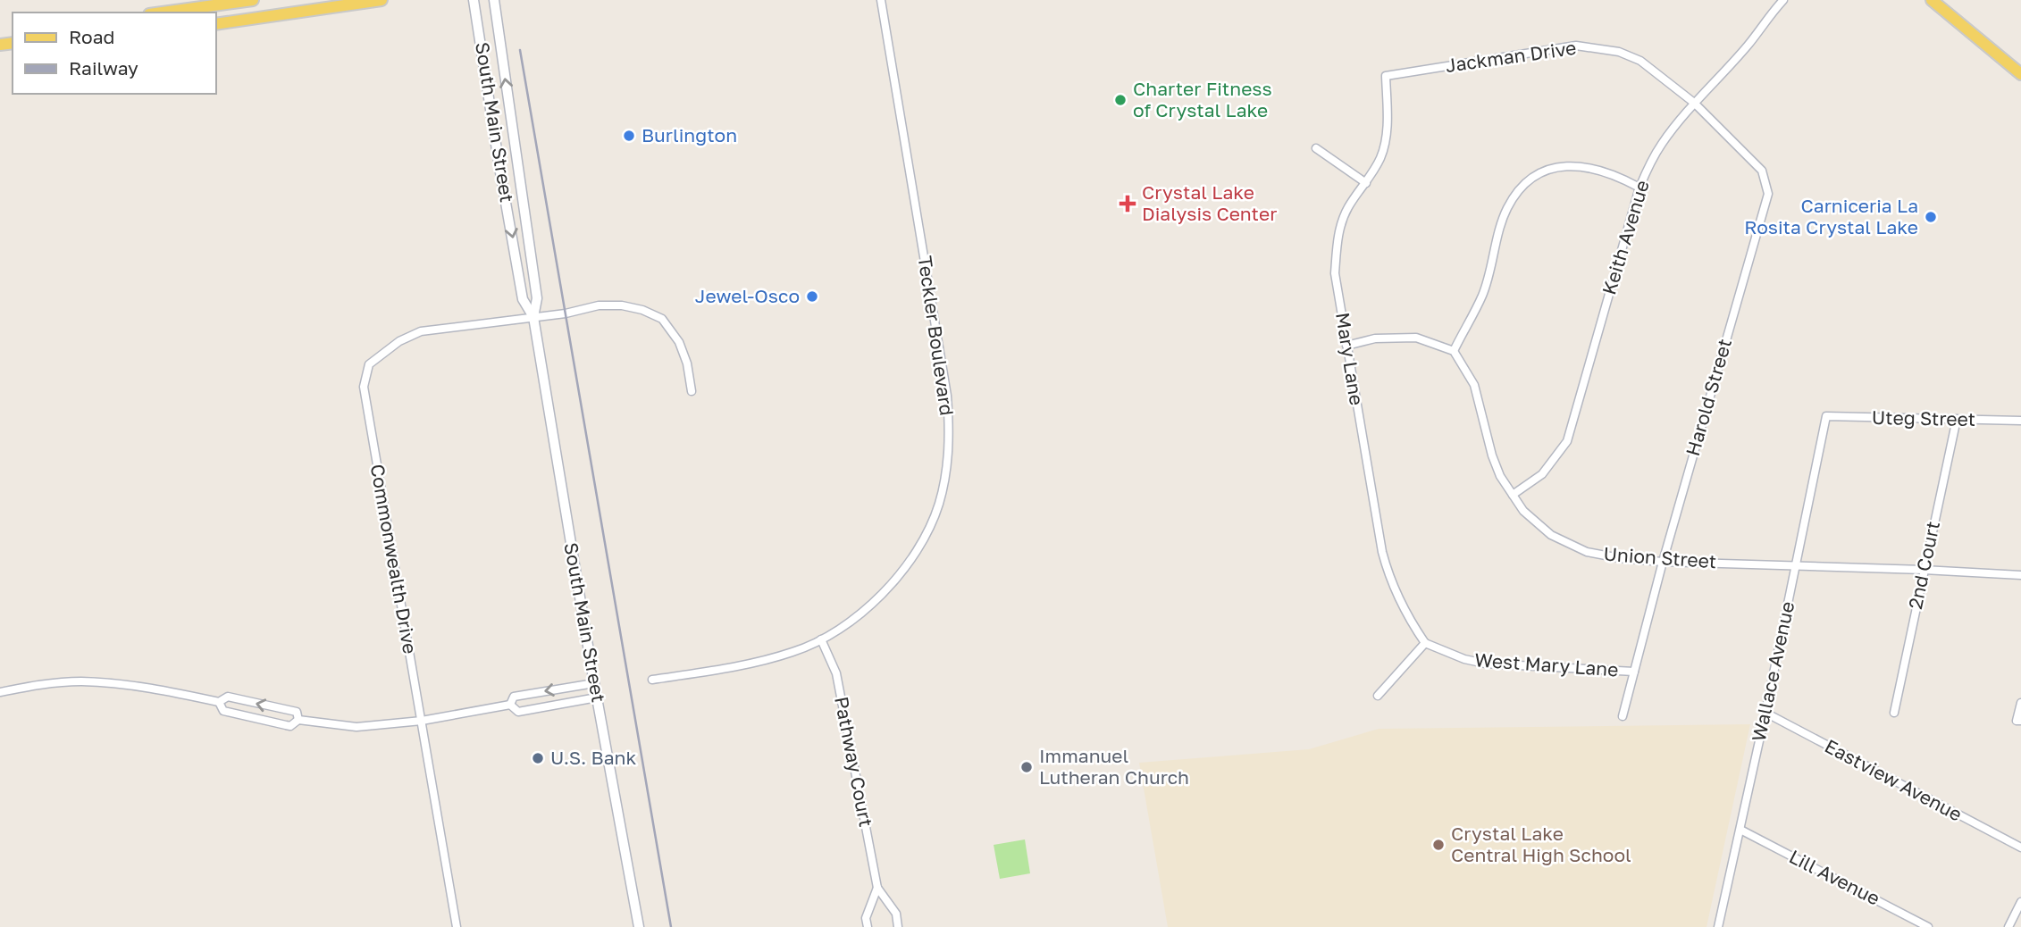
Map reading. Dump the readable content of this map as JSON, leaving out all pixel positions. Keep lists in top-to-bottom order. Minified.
{"streets":{"street":["Jackman Drive","South Main Street","Keith Avenue","Teckler Boulevard","Mary Lane","Harold Street","Uteg Street","Union Street","Commonwealth Drive","2nd Court","West Mary Lane","Wallace Avenue","Pathway Court","Eastview Avenue","Lill Avenue"]},"crossings":[["Jackman Drive","Keith Avenue"],["Jackman Drive","Mary Lane"],["Jackman Drive","Harold Street"],["South Main Street","Commonwealth Drive"],["Keith Avenue","Harold Street"],["Keith Avenue","Union Street"],["Teckler Boulevard","Pathway Court"],["Mary Lane","West Mary Lane"],["Harold Street","Union Street"],["Harold Street","West Mary Lane"],["Uteg Street","2nd Court"],["Uteg Street","Wallace Avenue"],["Union Street","2nd Court"],["Union Street","Wallace Avenue"],["Wallace Avenue","Eastview Avenue"],["Wallace Avenue","Lill Avenue"]],"places":{"other":["Charter Fitness of Crystal Lake","Burlington","Carniceria La Rosita Crystal Lake","Jewel-Osco","U.S. Bank","Immanuel Lutheran Church","Crystal Lake Central High School"],"health":["Crystal Lake Dialysis Center"]},"legend":["Road","Railway"]}
